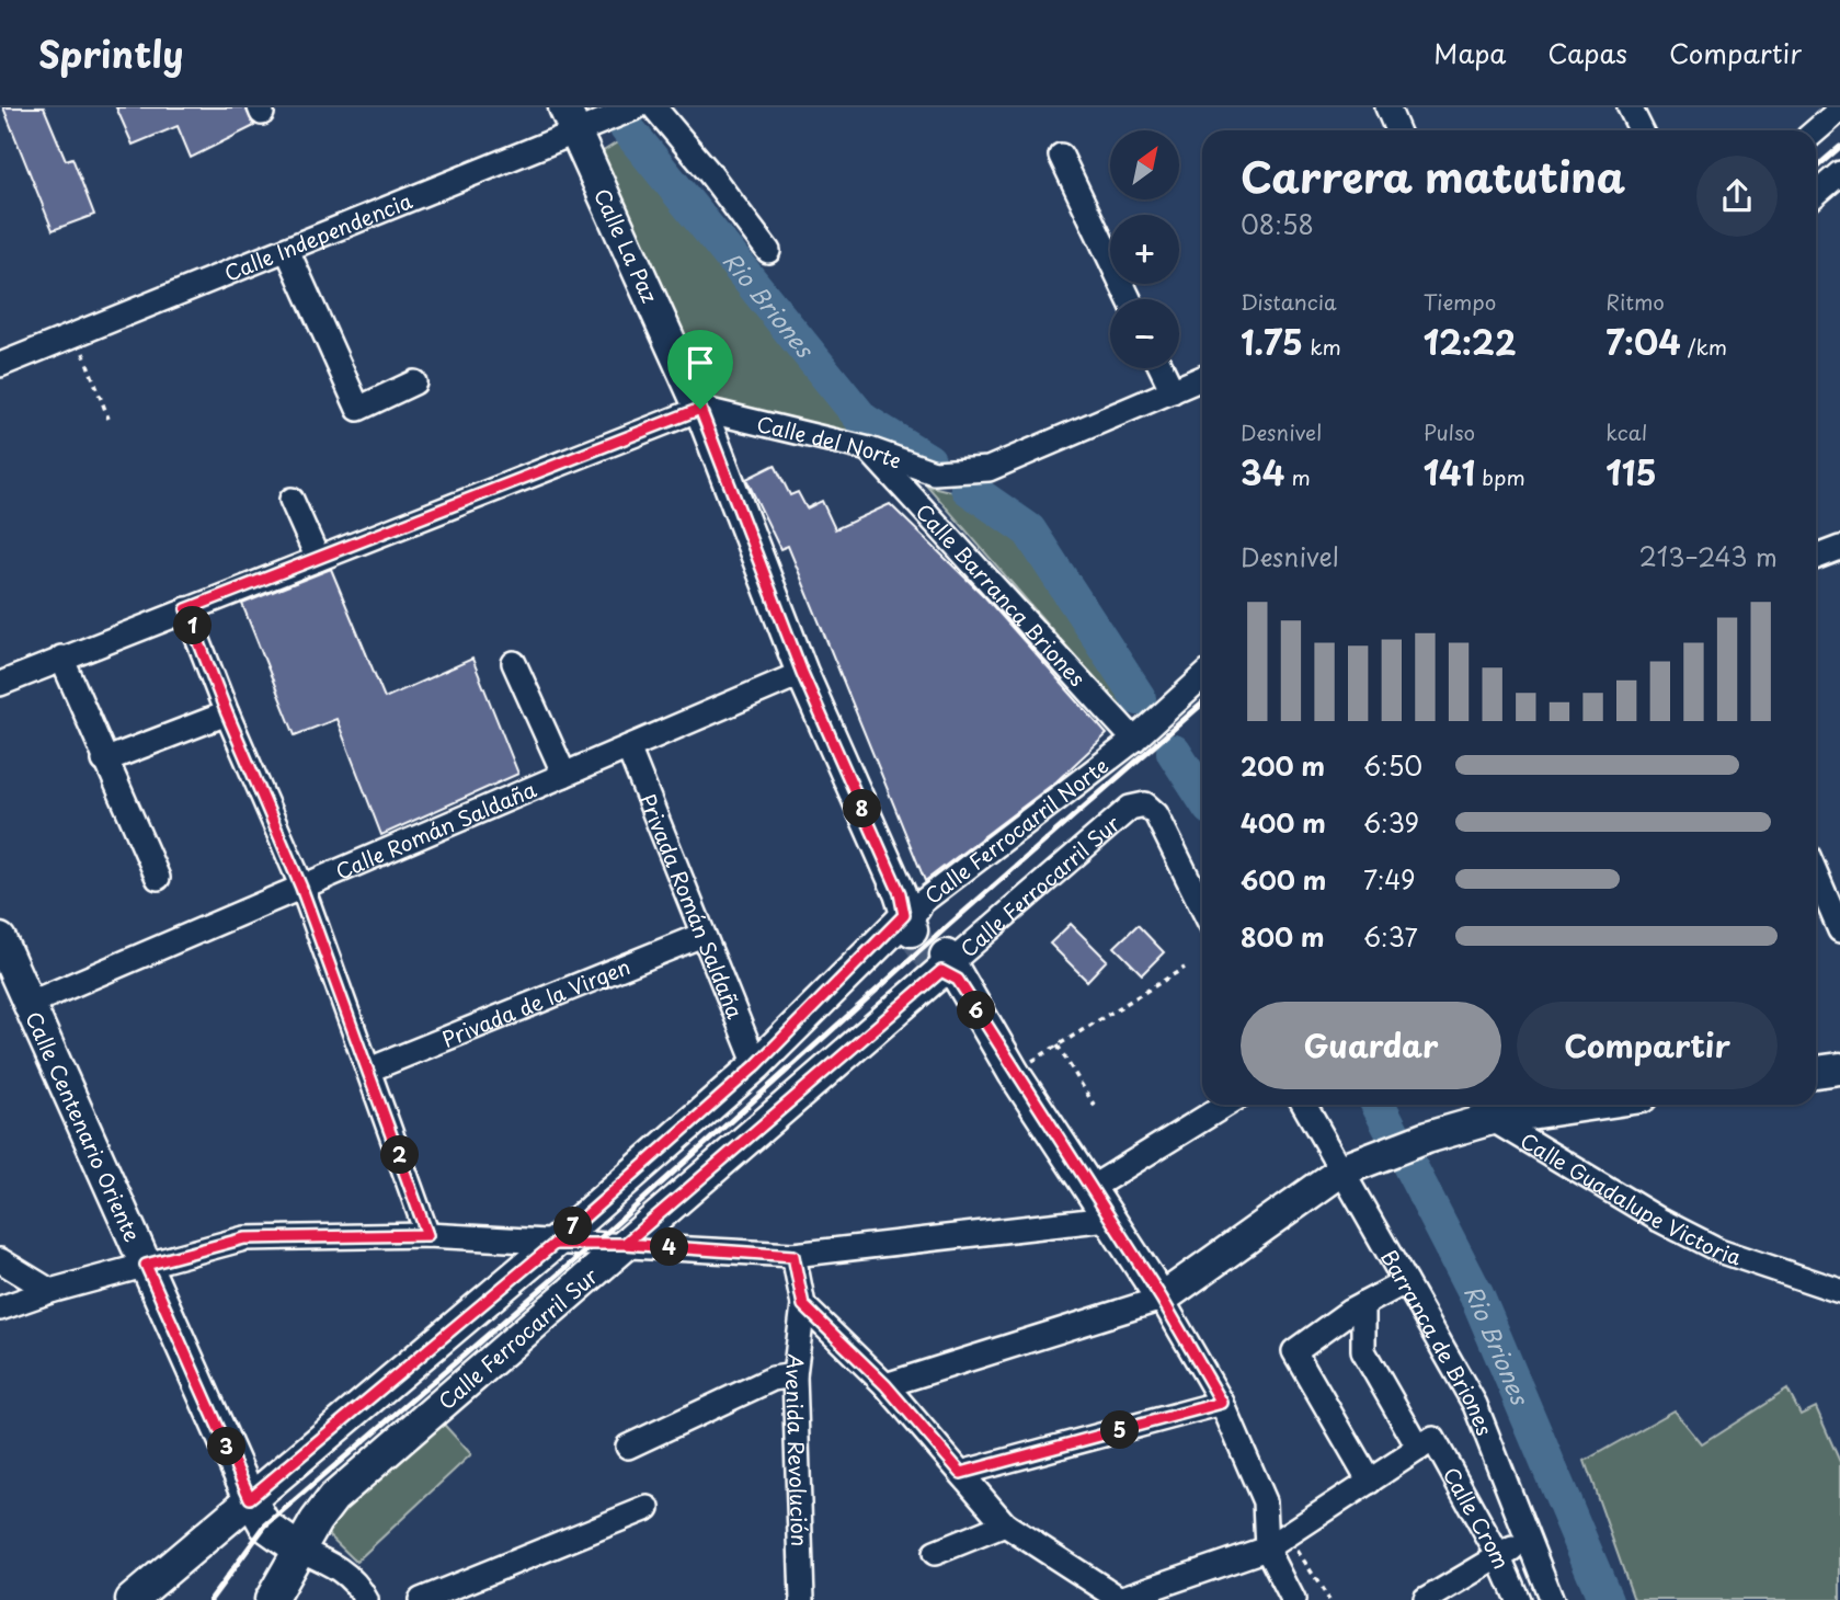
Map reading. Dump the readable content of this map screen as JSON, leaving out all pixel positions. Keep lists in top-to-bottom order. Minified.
{"streets":{"main road":["Calle La Paz","Calle Ferrocarril Norte","Calle Ferrocarril Sur","Calle Centenario Oriente"],"street":["Calle Independencia","Calle del Norte","Calle Barranca Briones","Calle Román Saldaña","Privada Román Saldaña","Privada de la Virgen","Calle Guadalupe Victoria","Barranca de Briones","Avenida Revolución","Calle Crom"]},"crossings":[["Calle Independencia","Calle La Paz"],["Calle La Paz","Calle del Norte"],["Calle La Paz","Calle Román Saldaña"],["Calle La Paz","Calle Ferrocarril Norte"],["Calle del Norte","Calle Barranca Briones"],["Calle Barranca Briones","Calle Ferrocarril Norte"],["Calle Román Saldaña","Privada Román Saldaña"],["Calle Román Saldaña","Calle Centenario Oriente"],["Calle Ferrocarril Norte","Privada Román Saldaña"],["Calle Ferrocarril Norte","Calle Centenario Oriente"],["Calle Ferrocarril Sur","Calle Centenario Oriente"],["Privada Román Saldaña","Privada de la Virgen"]],"water":["Rio Briones"],"north":"top right","page":{"header":"Sprintly","nav":["Mapa","Capas","Compartir"],"map_buttons":["+","−"],"heading":["Carrera matutina","08:58"],"stats":[["Distancia","1.75 km"],["Tiempo","12:22"],["Ritmo","7:04 /km"],["Desnivel","34 m"],["Pulso","141 bpm"],["kcal","115"]],"chart":["Desnivel","213–243 m"],"pins":["1","8","6","2","7","4","5","3"],"list":[{"name":"200 m","note":"6:50"},{"name":"400 m","note":"6:39"},{"name":"600 m","note":"7:49"},{"name":"800 m","note":"6:37"}],"buttons":["Guardar","Compartir"]}}
